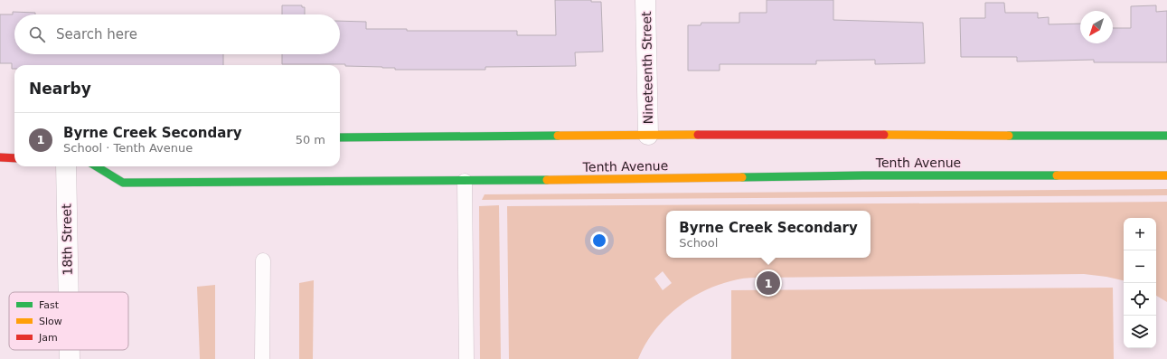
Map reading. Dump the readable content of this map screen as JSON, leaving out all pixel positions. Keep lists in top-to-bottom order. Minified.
{"streets":{"main road":["Tenth Avenue"],"street":["Nineteenth Street","18th Street"]},"legend":["Fast","Slow","Jam"],"north":"bottom left","page":{"search":"Search here","heading":"Nearby","list":[{"mark":"1","name":"Byrne Creek Secondary","note":"School · Tenth Avenue","value":"50 m"}],"popup":["Byrne Creek Secondary","School"],"map_buttons":["+","−"],"pins":"1"}}
